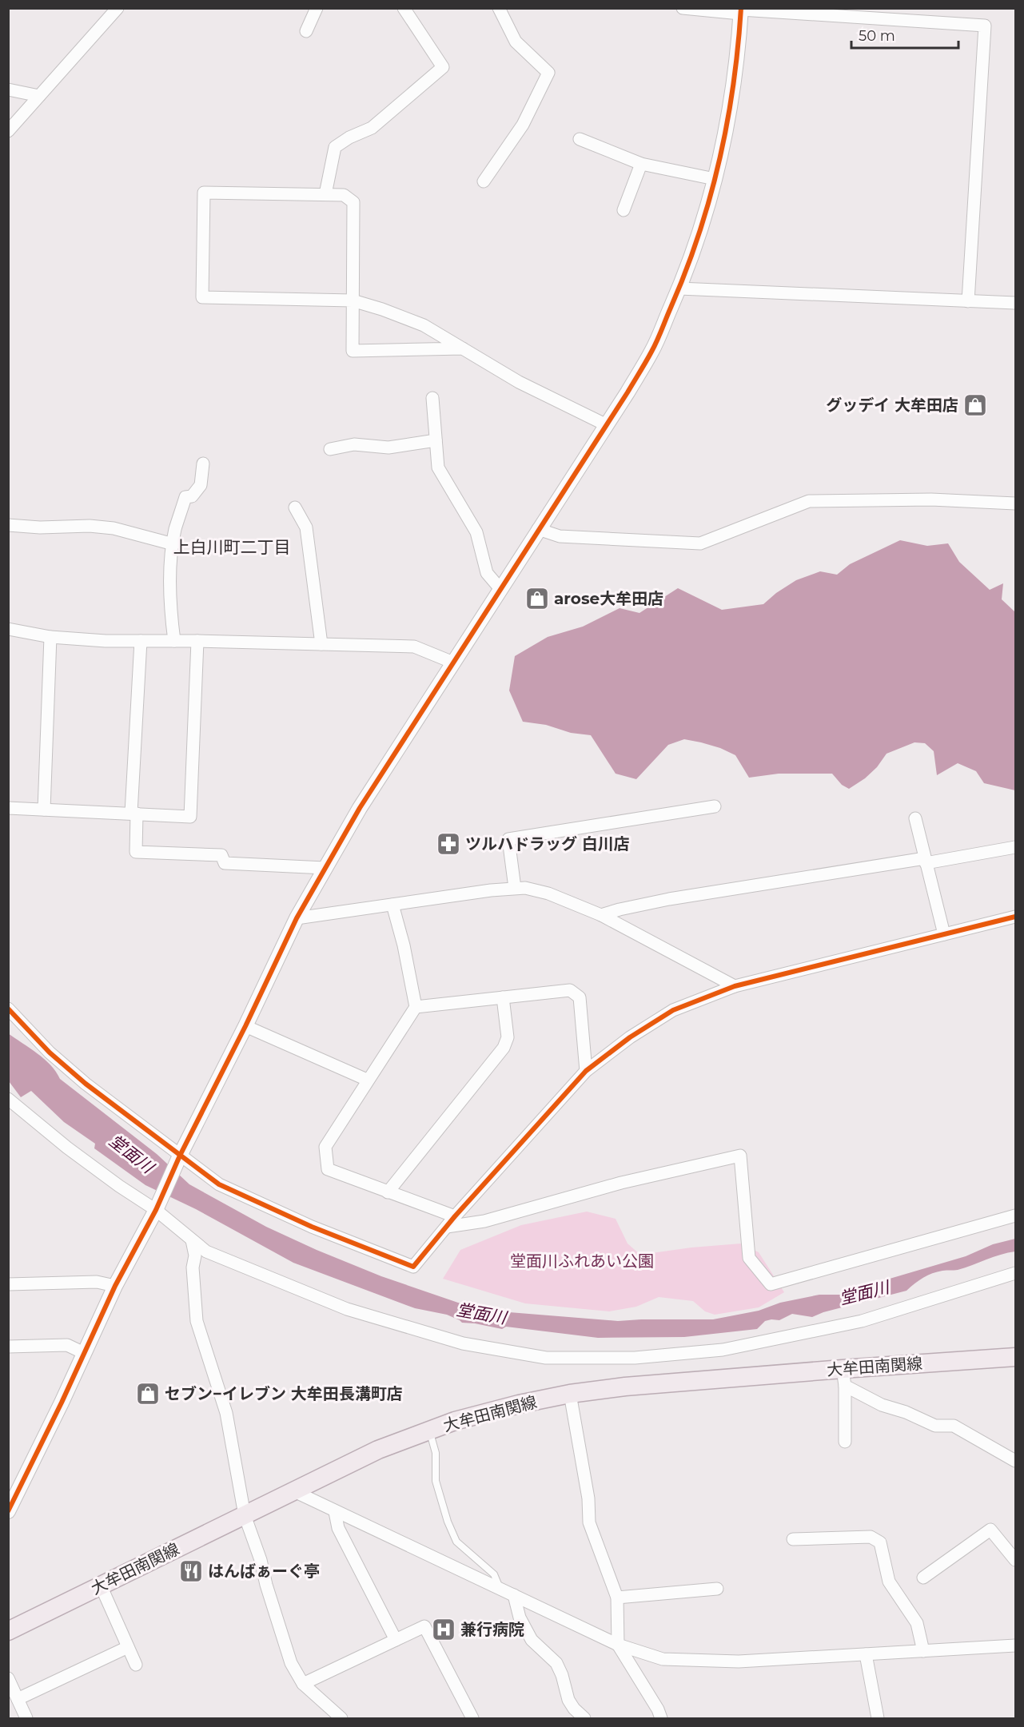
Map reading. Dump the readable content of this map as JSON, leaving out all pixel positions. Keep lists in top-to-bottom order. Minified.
{"streets":{"main road":["大牟田南関線"]},"districts":["上白川町二丁目"],"water":["堂面川"],"parks":["堂面川ふれあい公園"],"places":{"shop":["グッデイ 大牟田店","arose大牟田店","セブン−イレブン 大牟田長溝町店"],"pharmacy":["ツルハドラッグ 白川店"],"restaurant":["はんばぁーぐ亭"],"hospital":["兼行病院"]},"scale_bar":"50 m"}
